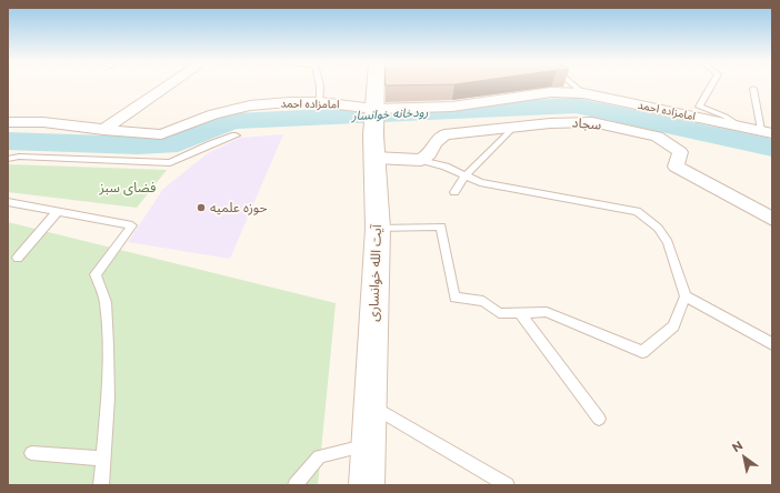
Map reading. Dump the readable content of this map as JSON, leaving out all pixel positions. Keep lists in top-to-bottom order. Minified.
{"streets":{"main road":["آیت الله خوانساری"],"street":["امامزاده احمد","سجاد"]},"crossings":[["امامزاده احمد","آیت الله خوانساری"]],"water":["رودخانه خوانسار"],"parks":["فضای سبز"],"places":["حوزه علمیه"],"north":"top left"}
